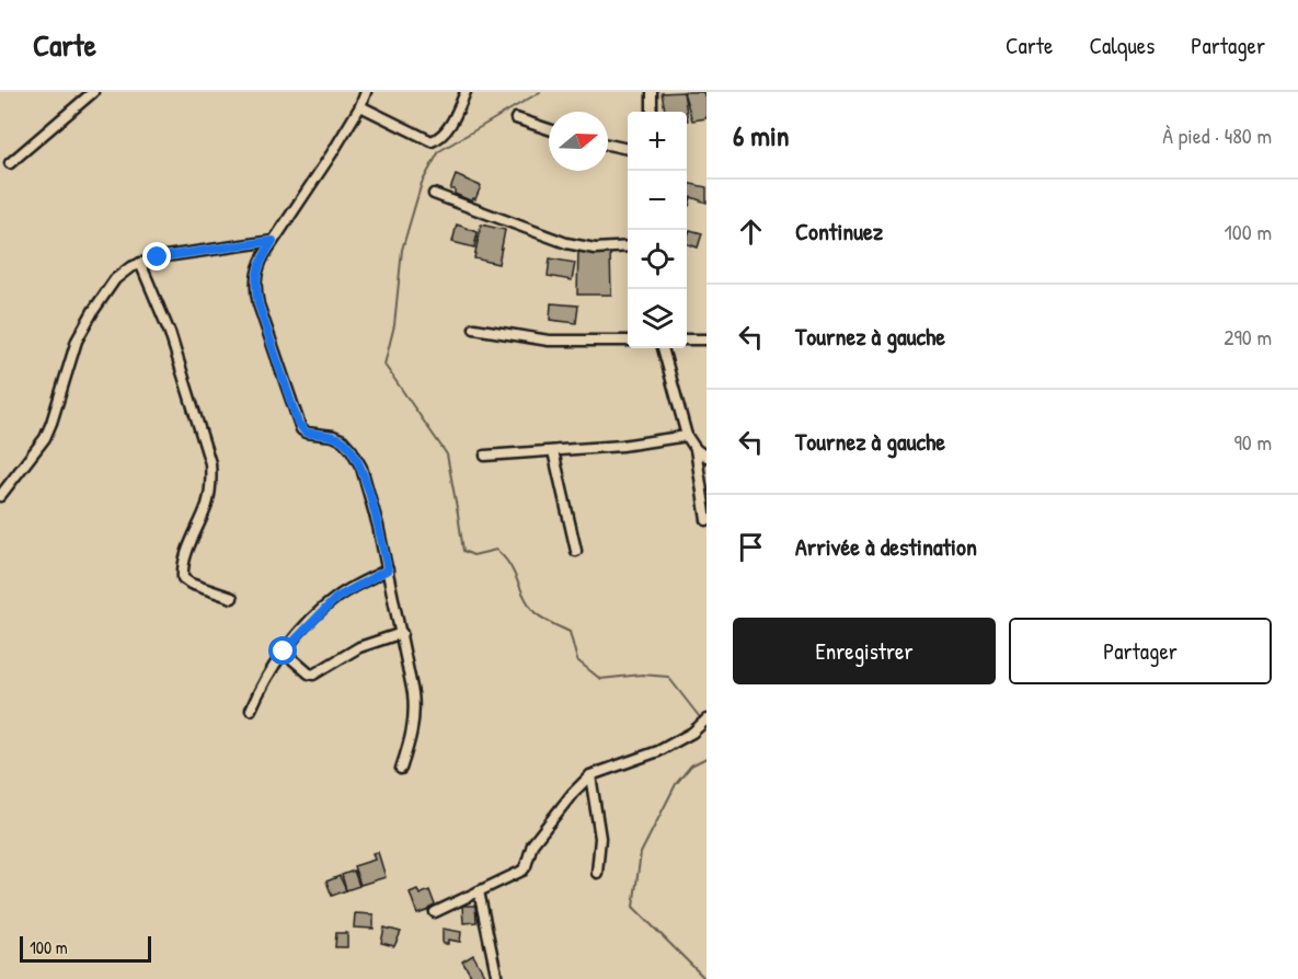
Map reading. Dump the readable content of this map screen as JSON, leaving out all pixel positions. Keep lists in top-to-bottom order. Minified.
{"scale_bar":"100 m","north":"right","page":{"header":"Carte","nav":["Carte","Calques","Partager"],"heading":["6 min","À pied · 480 m"],"map_buttons":["+","−"],"list":[["Continuez","100 m"],["Tournez à gauche","290 m"],["Tournez à gauche","90 m"],"Arrivée à destination"],"buttons":["Enregistrer","Partager"],"scale":"100 m"}}
